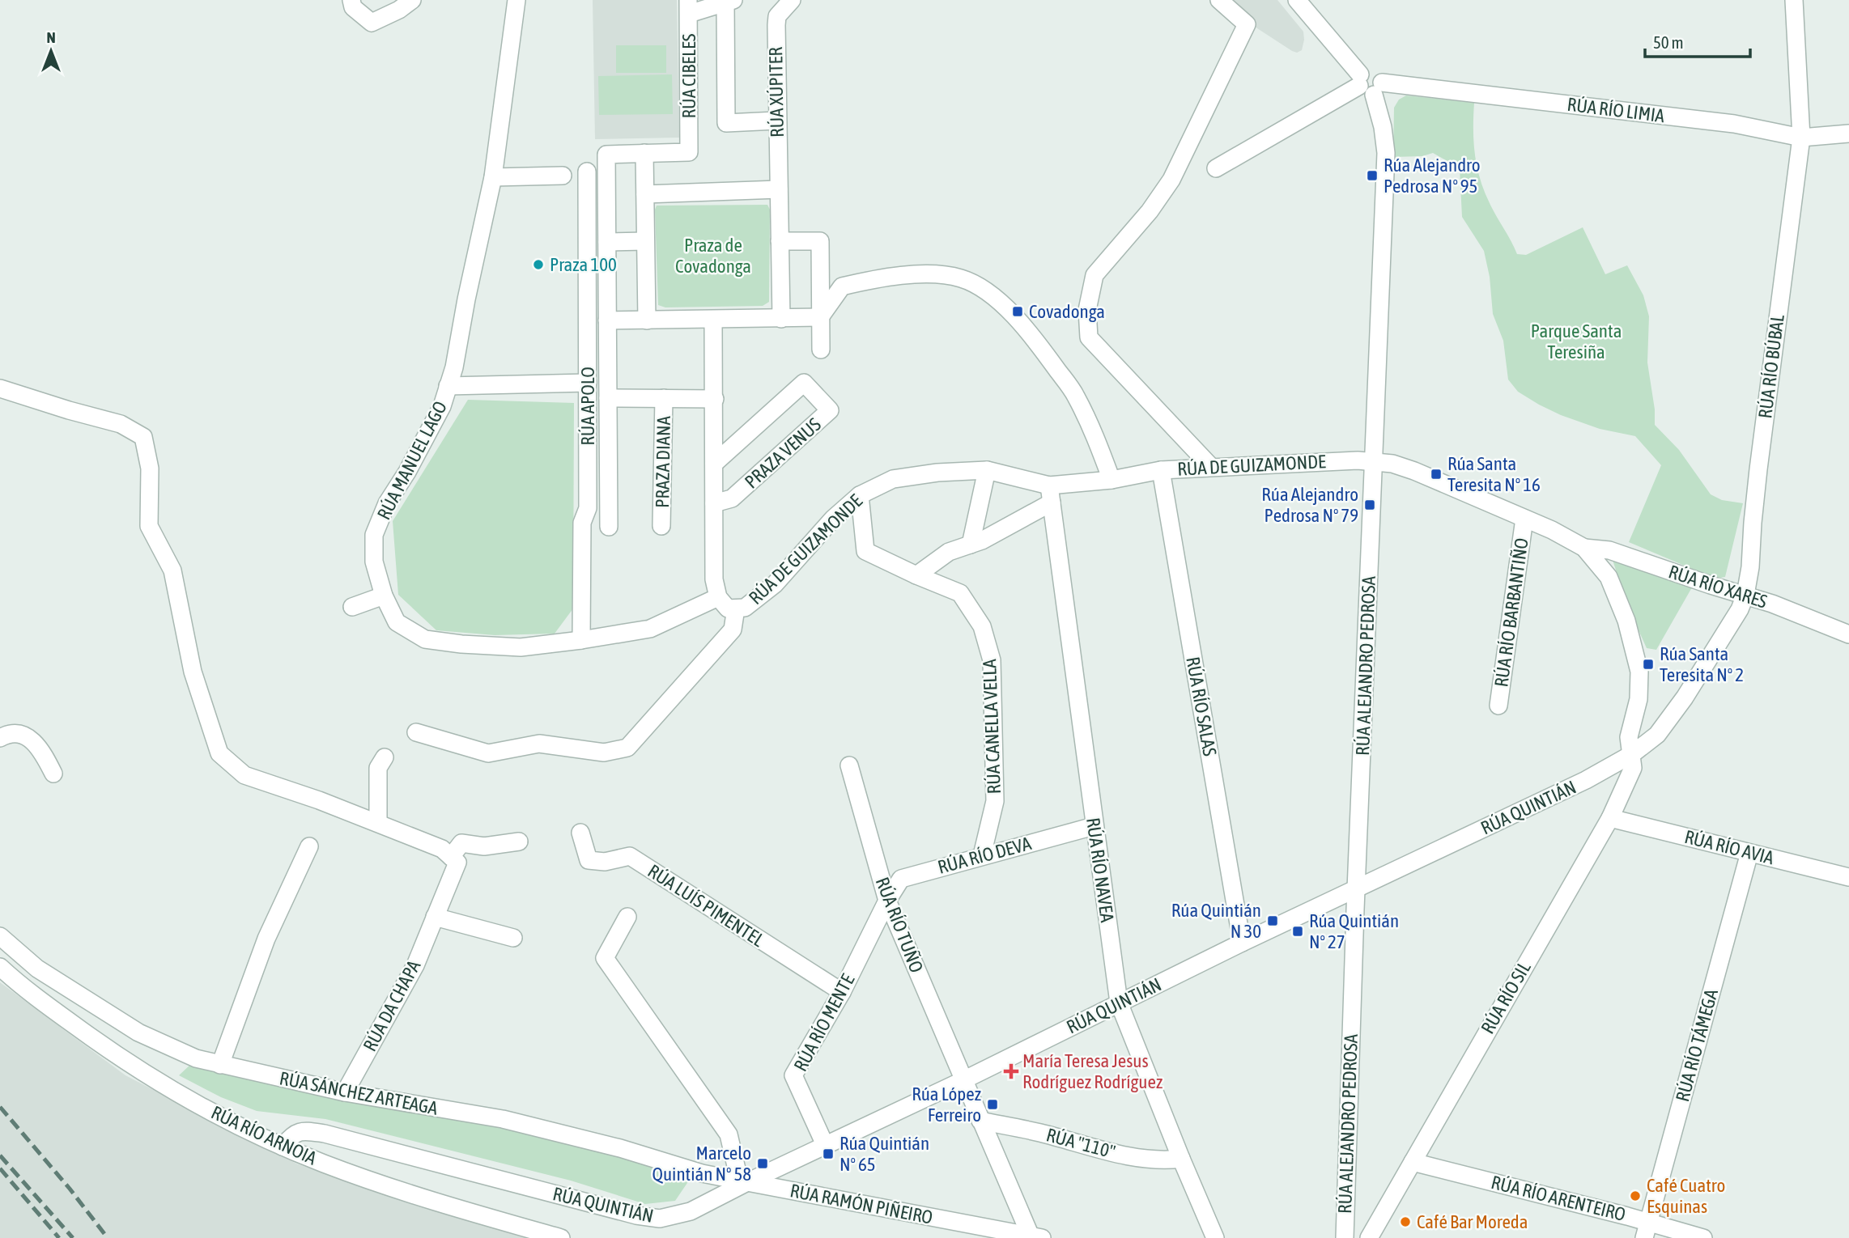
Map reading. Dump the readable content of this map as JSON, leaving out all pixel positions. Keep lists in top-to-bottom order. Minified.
{"streets":{"street":["RÚA CIBELES","RÚA XÚPITER","RÚA RÍO LIMIA","RÚA RÍO BÚBAL","RÚA APOLO","PRAZA VENUS","RÚA MANUEL LAGO","PRAZA DIANA","RÚA DE GUIZAMONDE","RÚA RÍO XARES","RÚA RÍO BARBANTIÑO","RÚA ALEJANDRO PEDROSA","RÚA RÍO SALAS","RÚA CANELLA VELLA","RÚA QUINTIÁN","RÚA RÍO AVIA","RÚA RÍO DEVA","RÚA RÍO NAVEA","RÚA LUÍS PIMENTEL","RÚA RÍO TUÑO","RÚA RÍO SIL","RÚA DA CHAPA","RÚA RÍO MENTE","RÚA RÍO TÁMEGA","RÚA SÁNCHEZ ARTEAGA","RÚA RÍO ARNOIA","RÚA \"110\"","RÚA RÍO ARENTEIRO","RÚA RAMÓN PIÑEIRO"]},"crossings":[["RÚA RÍO LIMIA","RÚA RÍO BÚBAL"],["RÚA RÍO LIMIA","RÚA ALEJANDRO PEDROSA"],["RÚA RÍO BÚBAL","RÚA RÍO XARES"],["RÚA APOLO","RÚA MANUEL LAGO"],["PRAZA VENUS","RÚA DE GUIZAMONDE"],["RÚA MANUEL LAGO","RÚA DE GUIZAMONDE"],["PRAZA DIANA","RÚA DE GUIZAMONDE"],["RÚA DE GUIZAMONDE","RÚA RÍO XARES"],["RÚA DE GUIZAMONDE","RÚA RÍO BARBANTIÑO"],["RÚA DE GUIZAMONDE","RÚA ALEJANDRO PEDROSA"],["RÚA DE GUIZAMONDE","RÚA RÍO SALAS"],["RÚA DE GUIZAMONDE","RÚA CANELLA VELLA"],["RÚA DE GUIZAMONDE","RÚA RÍO NAVEA"],["RÚA DE GUIZAMONDE","RÚA RÍO SIL"],["RÚA RÍO XARES","RÚA RÍO SIL"],["RÚA ALEJANDRO PEDROSA","RÚA QUINTIÁN"],["RÚA RÍO SALAS","RÚA QUINTIÁN"],["RÚA CANELLA VELLA","RÚA RÍO DEVA"],["RÚA QUINTIÁN","RÚA RÍO NAVEA"],["RÚA QUINTIÁN","RÚA RÍO TUÑO"],["RÚA QUINTIÁN","RÚA RÍO SIL"],["RÚA QUINTIÁN","RÚA RÍO MENTE"],["RÚA QUINTIÁN","RÚA SÁNCHEZ ARTEAGA"],["RÚA QUINTIÁN","RÚA RÍO ARNOIA"],["RÚA QUINTIÁN","RÚA RAMÓN PIÑEIRO"],["RÚA RÍO AVIA","RÚA RÍO SIL"],["RÚA RÍO AVIA","RÚA RÍO TÁMEGA"],["RÚA RÍO DEVA","RÚA RÍO NAVEA"],["RÚA RÍO DEVA","RÚA RÍO TUÑO"],["RÚA RÍO DEVA","RÚA RÍO MENTE"],["RÚA RÍO NAVEA","RÚA \"110\""],["RÚA LUÍS PIMENTEL","RÚA RÍO MENTE"],["RÚA RÍO TUÑO","RÚA RÍO MENTE"],["RÚA RÍO TUÑO","RÚA \"110\""],["RÚA RÍO TUÑO","RÚA RAMÓN PIÑEIRO"],["RÚA RÍO SIL","RÚA RÍO ARENTEIRO"],["RÚA DA CHAPA","RÚA SÁNCHEZ ARTEAGA"],["RÚA RÍO TÁMEGA","RÚA RÍO ARENTEIRO"],["RÚA SÁNCHEZ ARTEAGA","RÚA RAMÓN PIÑEIRO"]],"parks":["Praza de Covadonga","Parque Santa Teresiña"],"places":{"transit":["Rúa Alejandro Pedrosa Nº 95","Covadonga","Rúa Santa Teresita Nº 16","Rúa Alejandro Pedrosa Nº 79","Rúa Santa Teresita Nº 2","Rúa Quintián N 30","Rúa Quintián Nº 27","Rúa López Ferreiro","Rúa Quintián Nº 65","Marcelo Quintián Nº 58"],"other":["Praza 100","Café Cuatro Esquinas","Café Bar Moreda"],"health":["María Teresa Jesus Rodríguez Rodríguez"]},"scale_bar":"50 m","north":"top"}
